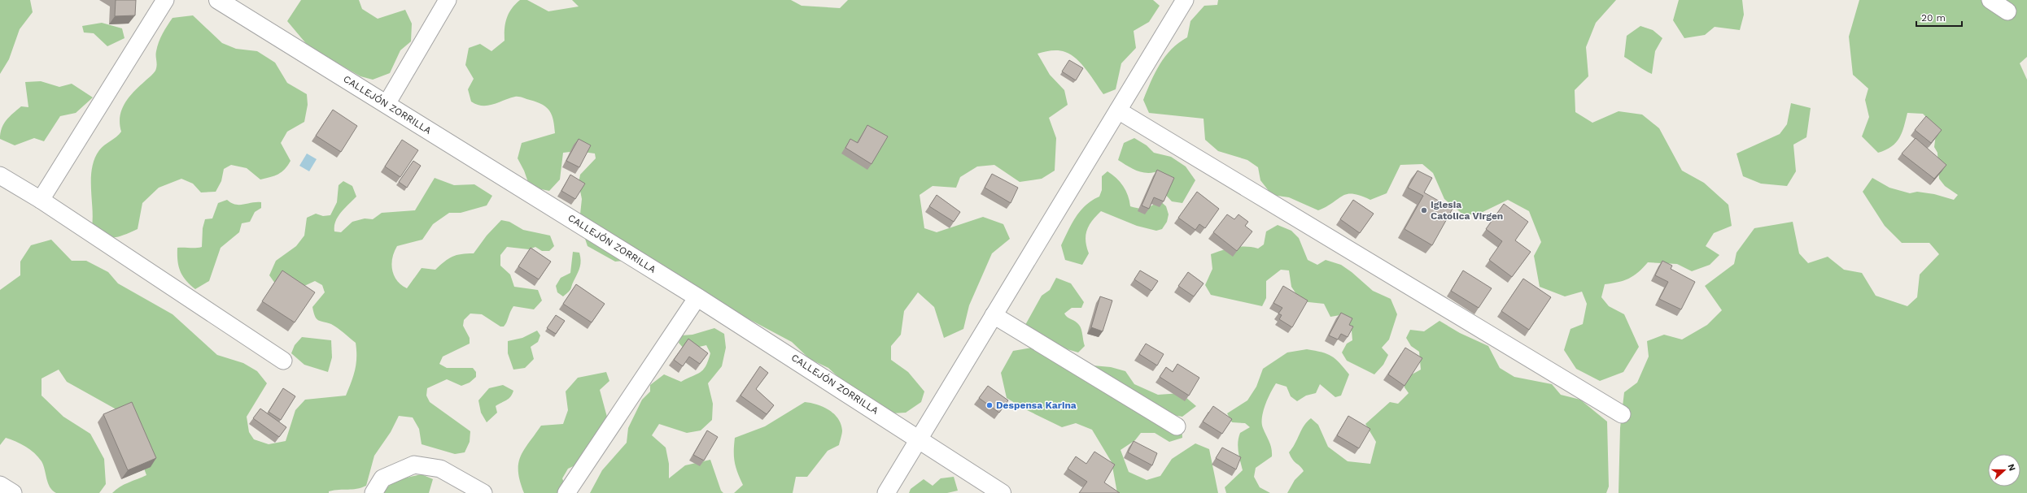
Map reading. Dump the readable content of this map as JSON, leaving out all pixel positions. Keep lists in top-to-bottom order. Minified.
{"streets":{"street":["CALLEJÓN ZORRILLA"]},"places":["Iglesia Catolica Virgen","Despensa Karina"],"scale_bar":"20 m","north":"right"}
